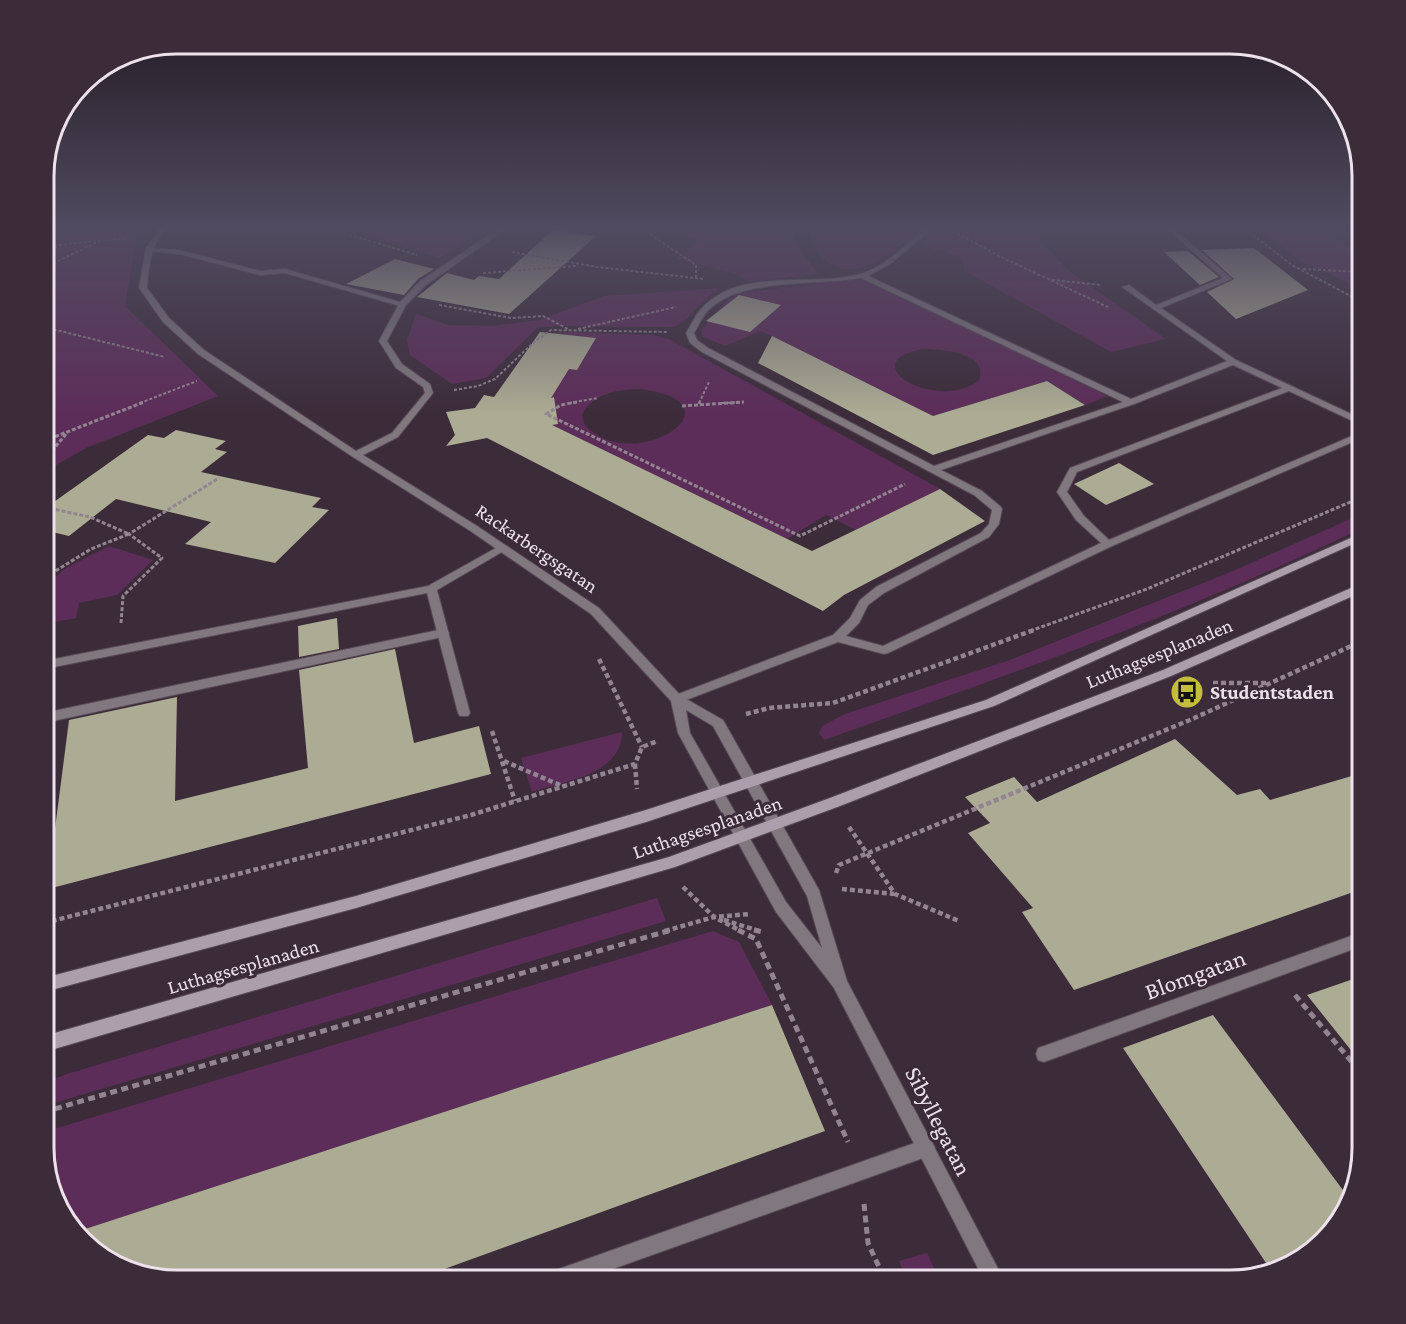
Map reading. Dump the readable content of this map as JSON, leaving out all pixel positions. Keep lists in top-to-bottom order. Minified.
{"streets":{"main road":["Luthagsesplanaden"],"street":["Rackarbergsgatan","Blomgatan","Sibyllegatan"]},"crossings":[["Rackarbergsgatan","Luthagsesplanaden"],["Rackarbergsgatan","Sibyllegatan"],["Luthagsesplanaden","Sibyllegatan"]],"places":{"bus stop":["Studentstaden"]}}
